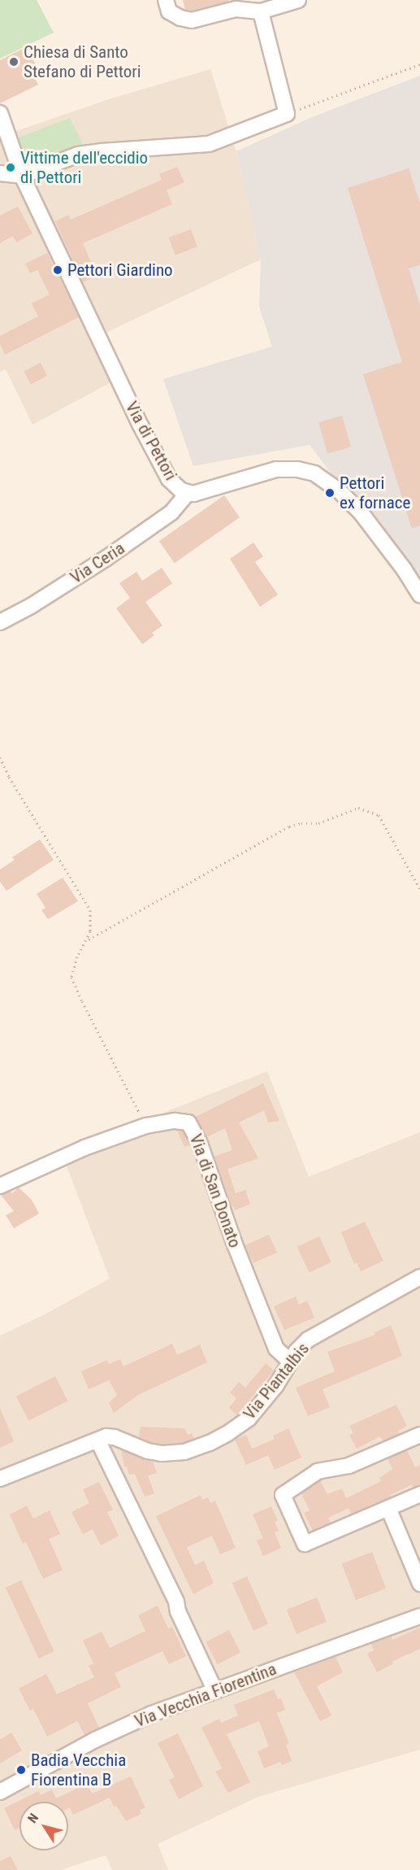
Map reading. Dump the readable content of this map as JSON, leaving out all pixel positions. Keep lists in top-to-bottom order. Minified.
{"streets":{"street":["Via di Pettori","Via Ceria","Via di San Donato","Via Piantalbis","Via Vecchia Fiorentina"]},"crossings":[["Via di Pettori","Via Ceria"],["Via di San Donato","Via Piantalbis"]],"places":["Chiesa di Santo Stefano di Pettori","Vittime dell'eccidio di Pettori","Pettori Giardino","Pettori ex fornace","Badia Vecchia Fiorentina B"],"north":"top left"}
